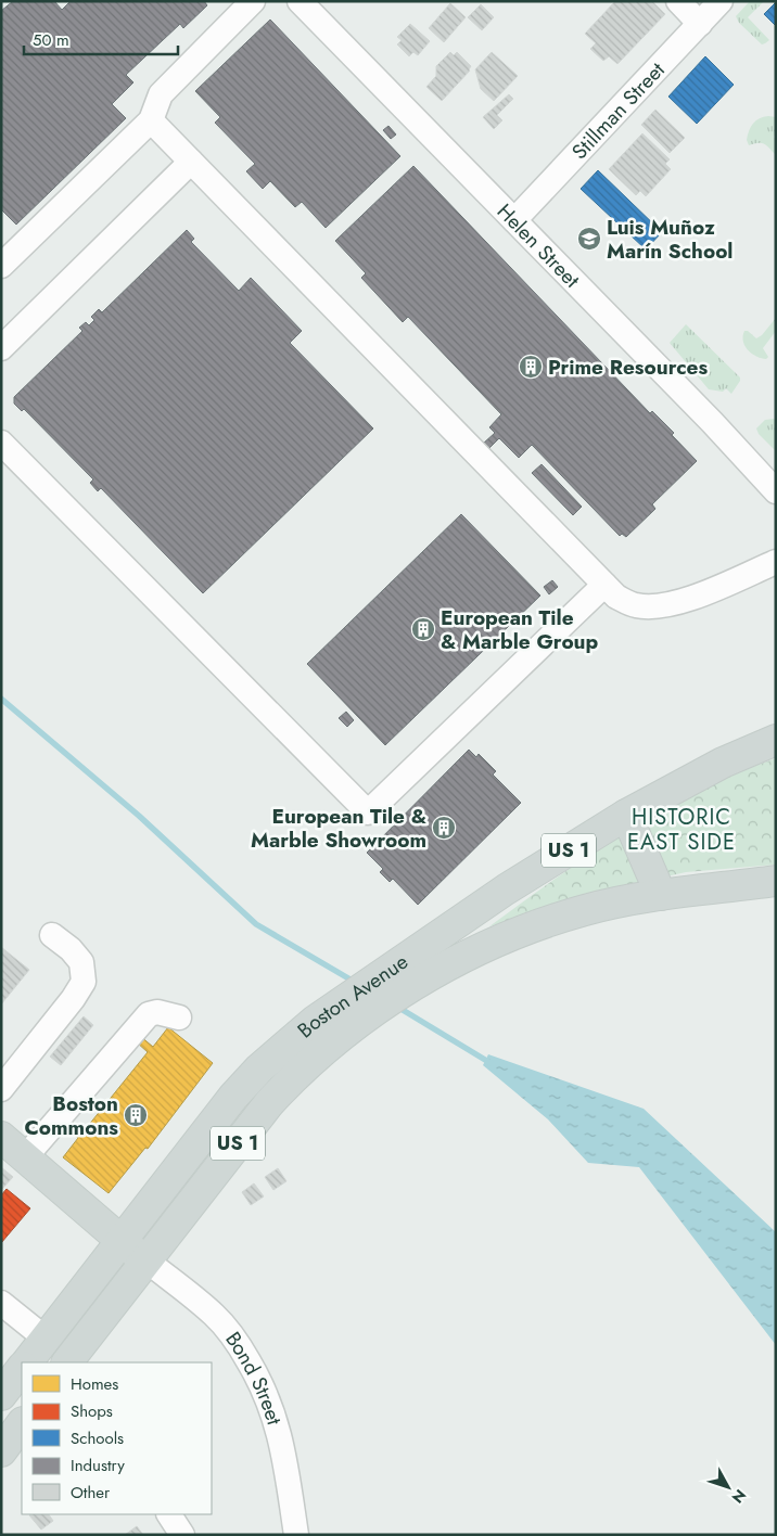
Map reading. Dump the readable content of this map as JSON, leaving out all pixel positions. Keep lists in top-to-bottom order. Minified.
{"streets":{"main road":["US 1","Boston Avenue"],"street":["Stillman Street","Helen Street","Bond Street"]},"crossings":[["Stillman Street","Helen Street"],["Boston Avenue","Bond Street"]],"districts":["HISTORIC EAST SIDE"],"places":{"school or university":["Luis Muñoz Marín School"],"building":["Prime Resources","European Tile & Marble Group","European Tile & Marble Showroom","Boston Commons"]},"legend":["Homes","Shops","Schools","Industry","Other"],"scale_bar":"50 m","north":"bottom right"}
